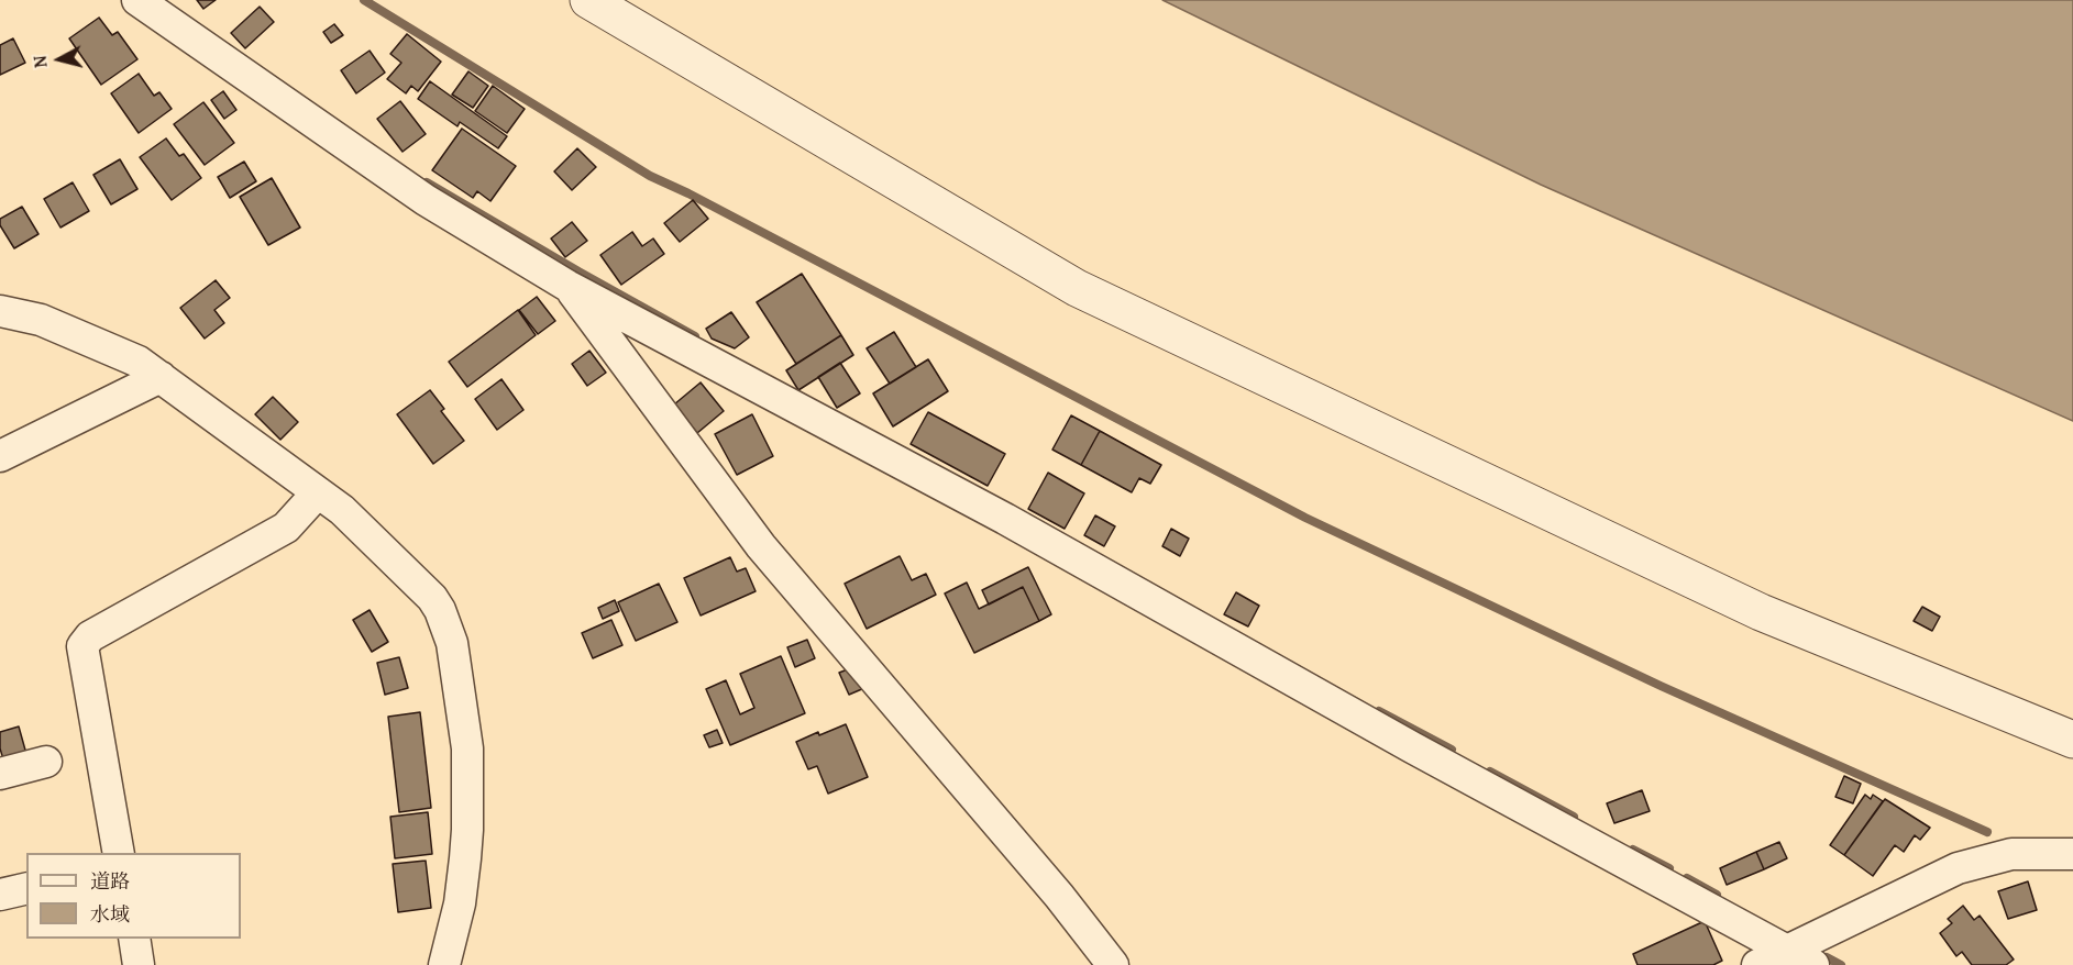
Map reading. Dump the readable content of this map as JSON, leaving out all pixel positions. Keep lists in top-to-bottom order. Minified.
{"legend":["道路","水域"],"north":"left"}
